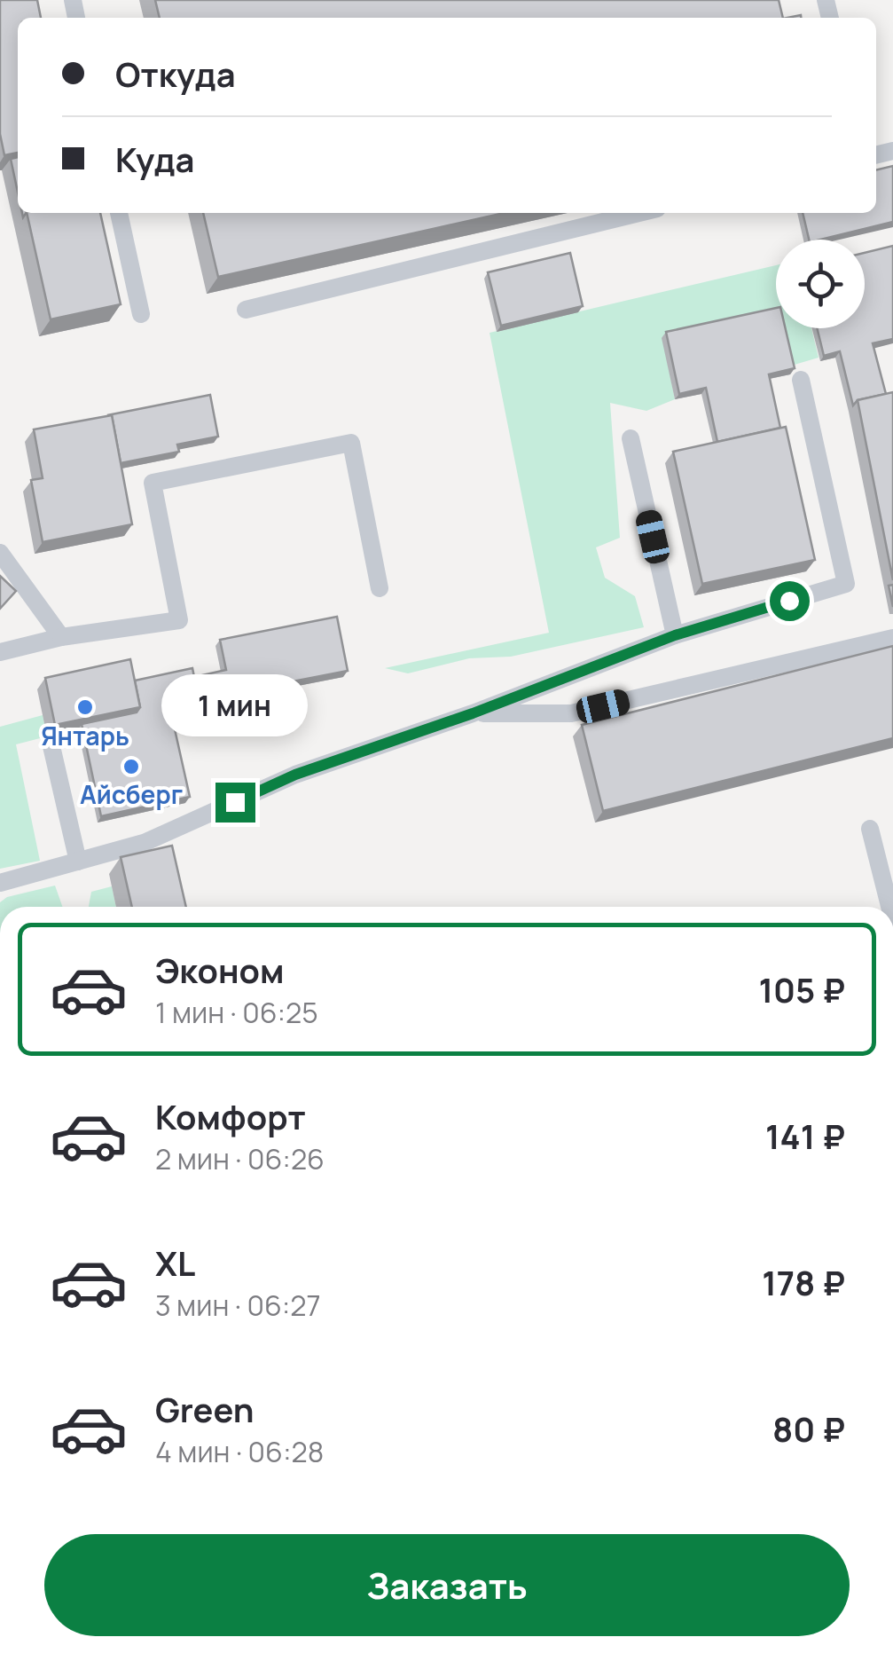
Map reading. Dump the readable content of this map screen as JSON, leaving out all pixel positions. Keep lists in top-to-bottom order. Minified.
{"places":["Янтарь","Айсберг"],"page":{"banner":["Откуда","Куда"],"bubble":"1 мин","list":[{"name":"Эконом","note":"1 мин · 06:25","value":"105 ₽"},{"name":"Комфорт","note":"2 мин · 06:26","value":"141 ₽"},{"name":"XL","note":"3 мин · 06:27","value":"178 ₽"},{"name":"Green","note":"4 мин · 06:28","value":"80 ₽"}],"buttons":"Заказать"}}
